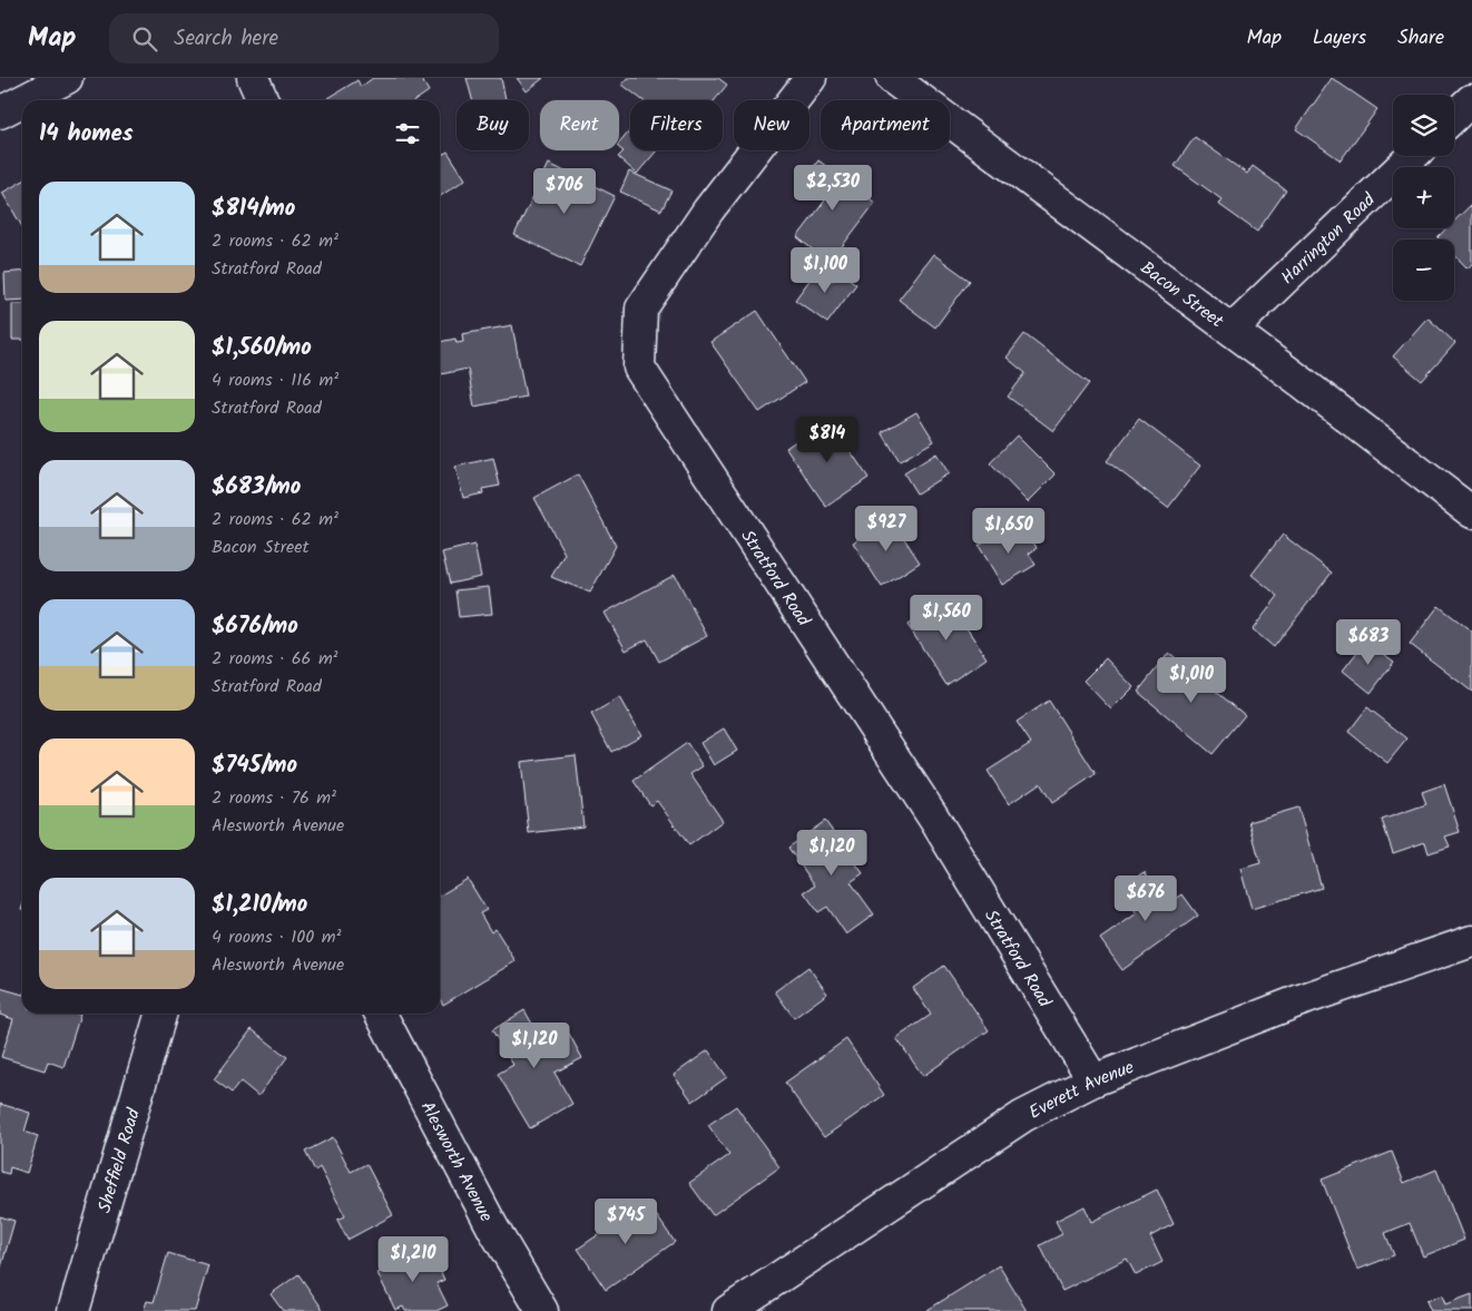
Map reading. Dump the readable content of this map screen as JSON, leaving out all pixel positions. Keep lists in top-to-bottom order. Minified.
{"streets":{"street":["Harrington Road","Bacon Street","Stratford Road","Everett Avenue","Sheffield Road","Alesworth Avenue"]},"crossings":[["Harrington Road","Bacon Street"],["Stratford Road","Everett Avenue"]],"page":{"header":"Map","search":"Search here","nav":["Map","Layers","Share"],"map_buttons":["+","−"],"chip":["Buy","Rent","Filters","New","Apartment"],"heading":"14 homes","price":["$2,530","$706","$1,100","$814","$927","$1,650","$1,560","$683","$1,010","$1,120","$676","$1,120","$745","$1,210"],"list":[{"name":"$814/mo","note":"2 rooms · 62 m² · Stratford Road"},{"name":"$1,560/mo","note":"4 rooms · 116 m² · Stratford Road"},{"name":"$683/mo","note":"2 rooms · 62 m² · Bacon Street"},{"name":"$676/mo","note":"2 rooms · 66 m² · Stratford Road"},{"name":"$745/mo","note":"2 rooms · 76 m² · Alesworth Avenue"},{"name":"$1,210/mo","note":"4 rooms · 100 m² · Alesworth Avenue"}]}}
